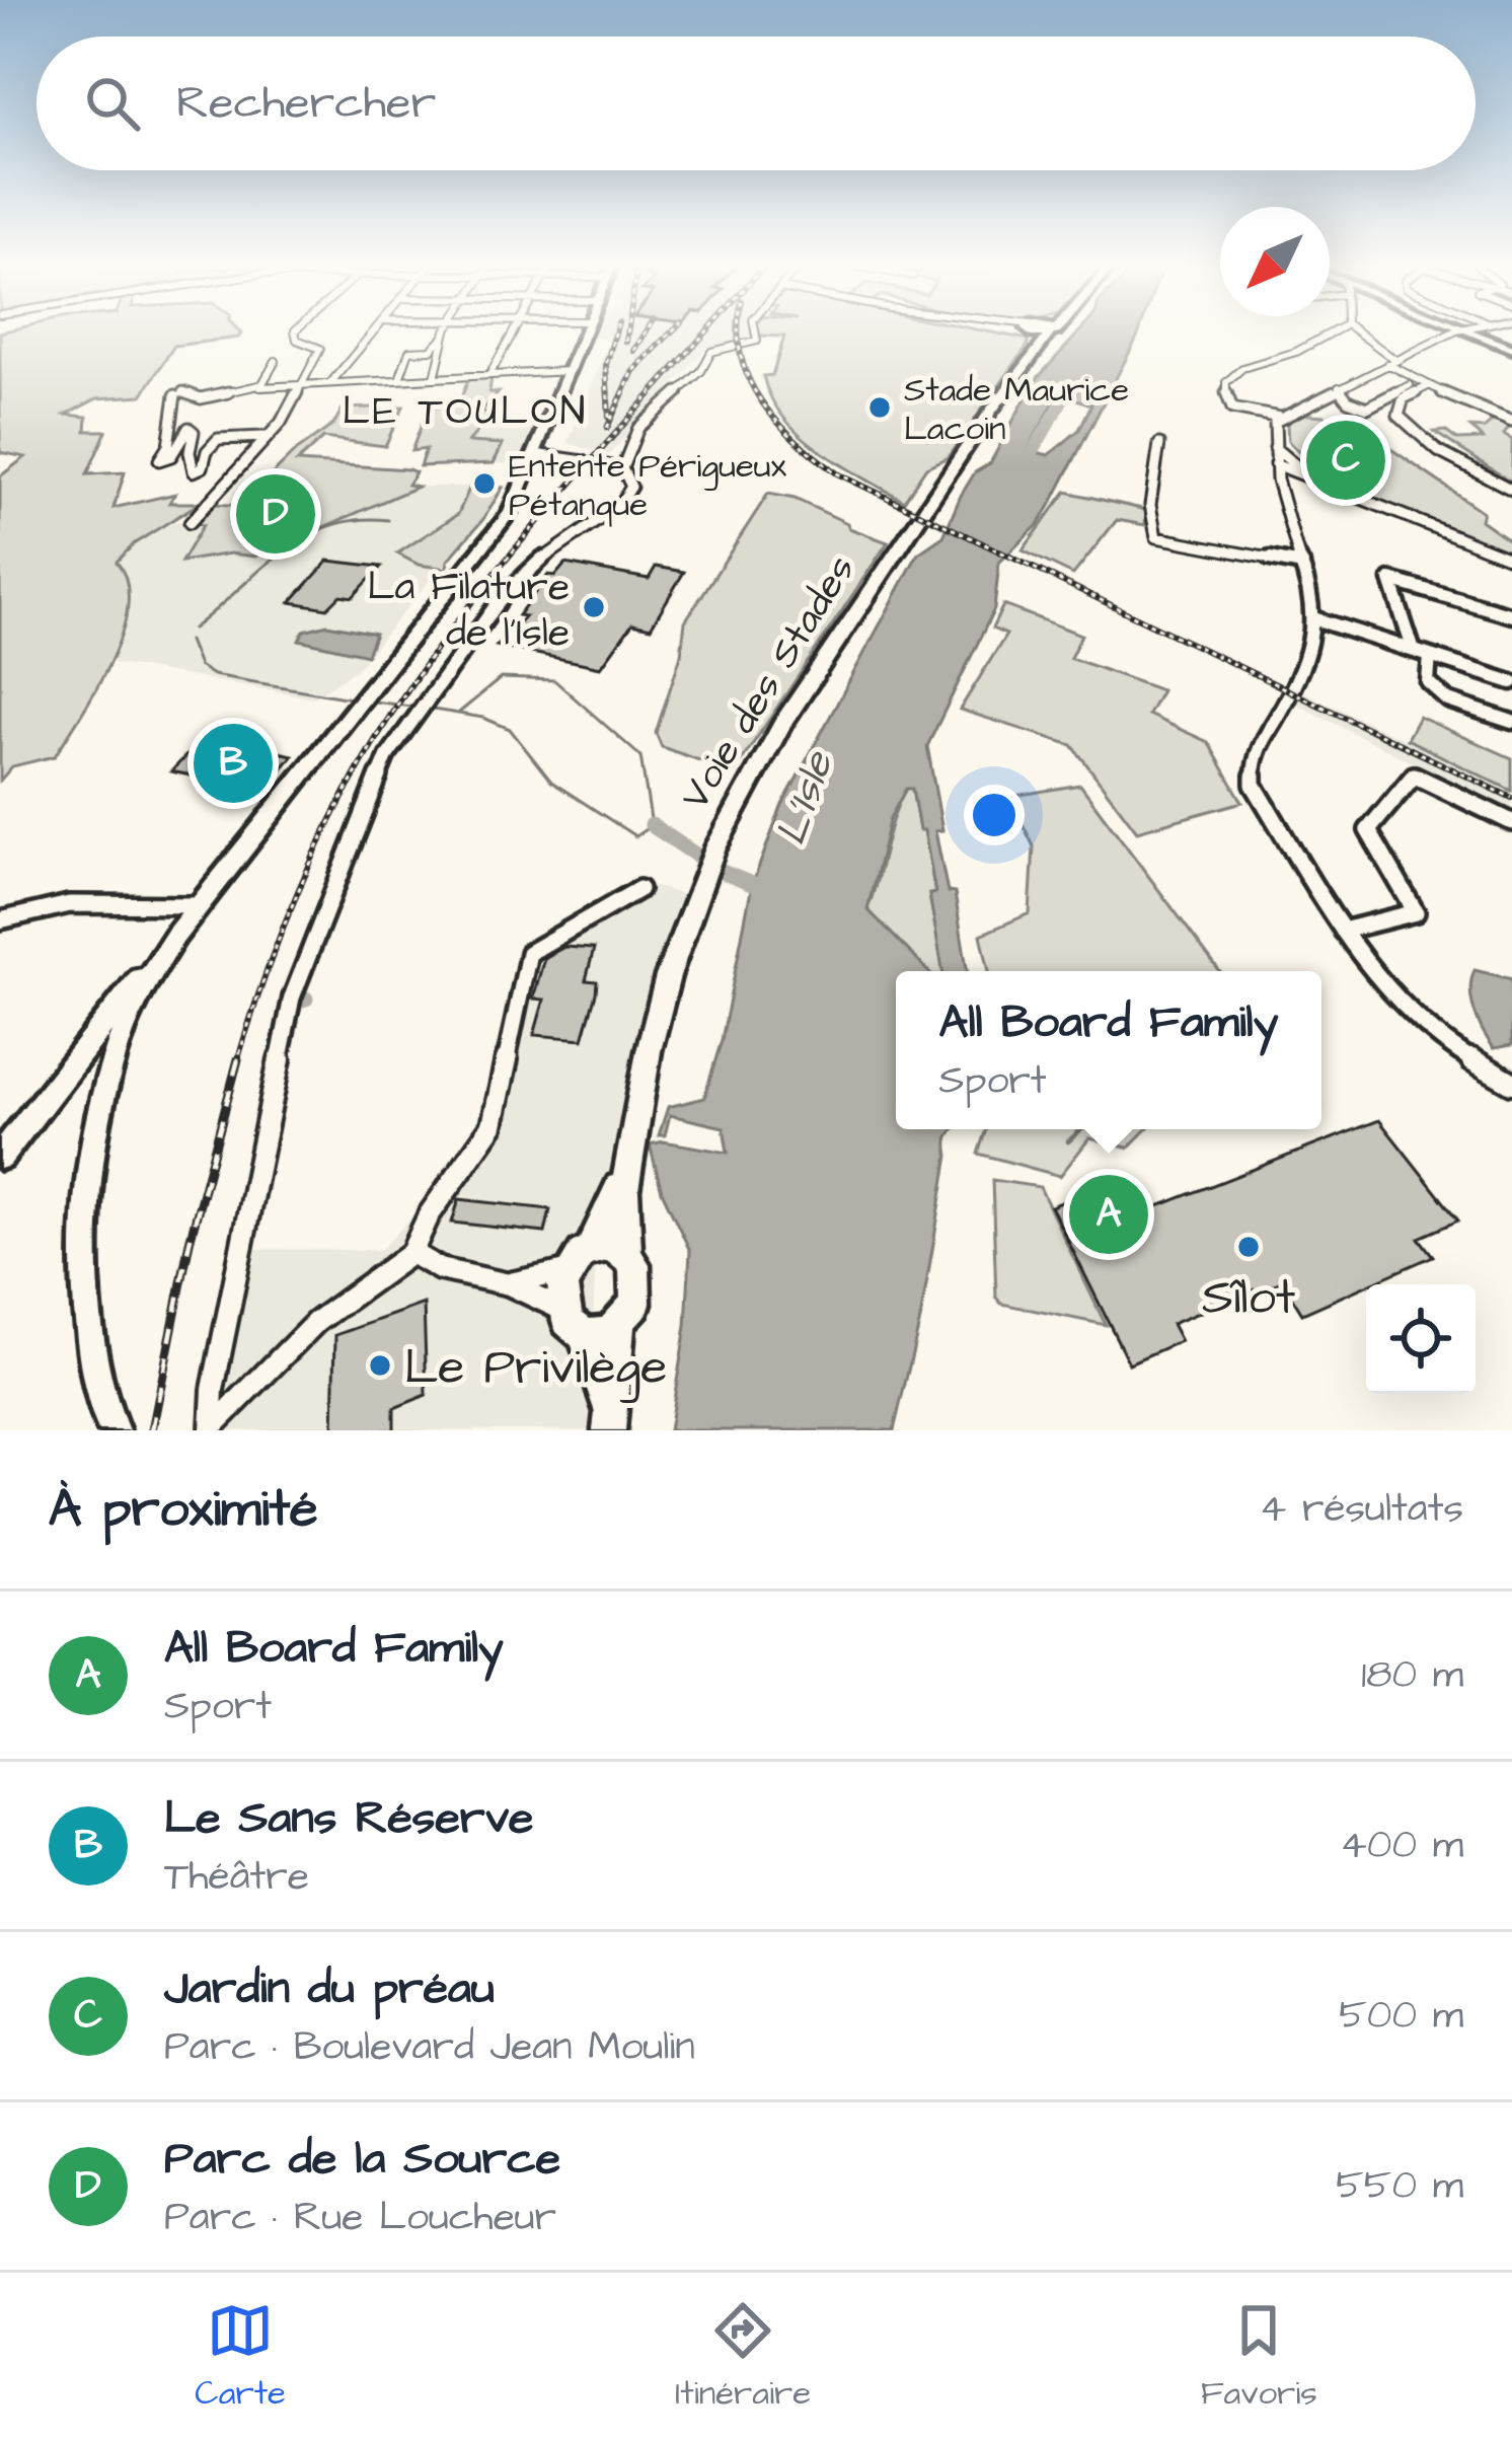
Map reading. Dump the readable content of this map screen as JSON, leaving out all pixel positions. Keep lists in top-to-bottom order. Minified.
{"streets":{"main road":["Voie des Stades"]},"districts":["LE TOULON"],"water":["L'Isle"],"places":["Stade Maurice Lacoin","Entente Périgueux Pétanque","La Filature de l'Isle","Sîlot","Le Privilège"],"north":"bottom left","page":{"search":"Rechercher","pins":["C","D","B","A"],"popup":["All Board Family","Sport"],"heading":["À proximité","4 résultats"],"list":[{"mark":"A","name":"All Board Family","note":"Sport","value":"180 m"},{"mark":"B","name":"Le Sans Réserve","note":"Théâtre","value":"400 m"},{"mark":"C","name":"Jardin du préau","note":"Parc · Boulevard Jean Moulin","value":"500 m"},{"mark":"D","name":"Parc de la Source","note":"Parc · Rue Loucheur","value":"550 m"}],"nav":["Carte","Itinéraire","Favoris"]}}
